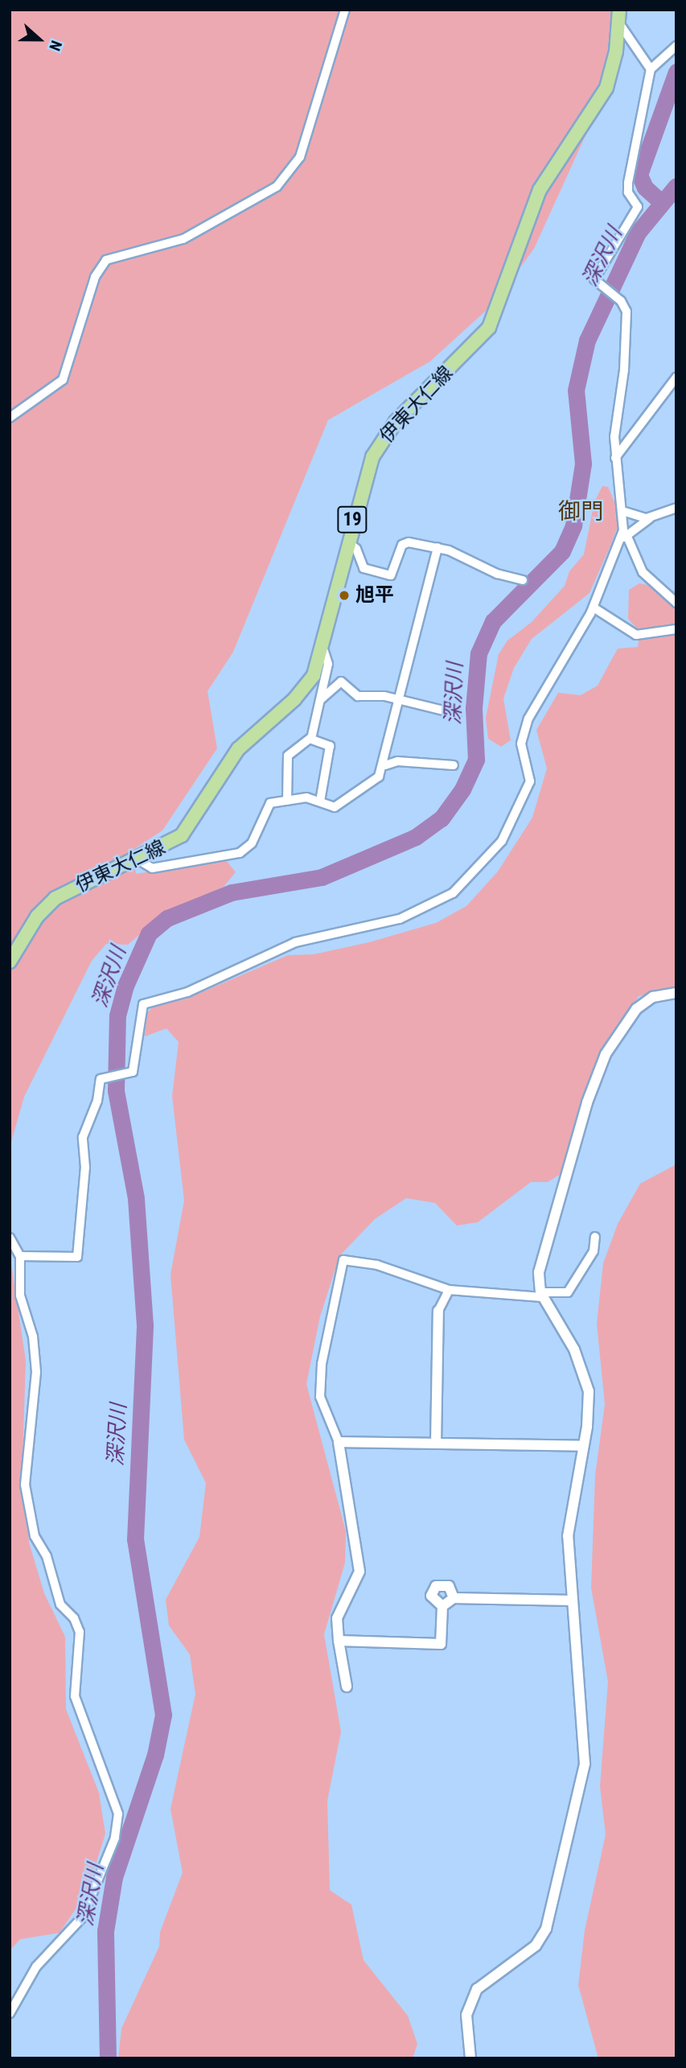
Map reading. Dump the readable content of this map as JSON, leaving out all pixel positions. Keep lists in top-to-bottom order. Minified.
{"streets":{"main road":["伊東大仁線","19"]},"districts":["御門"],"water":["深沢川"],"places":["旭平"],"north":"right"}
